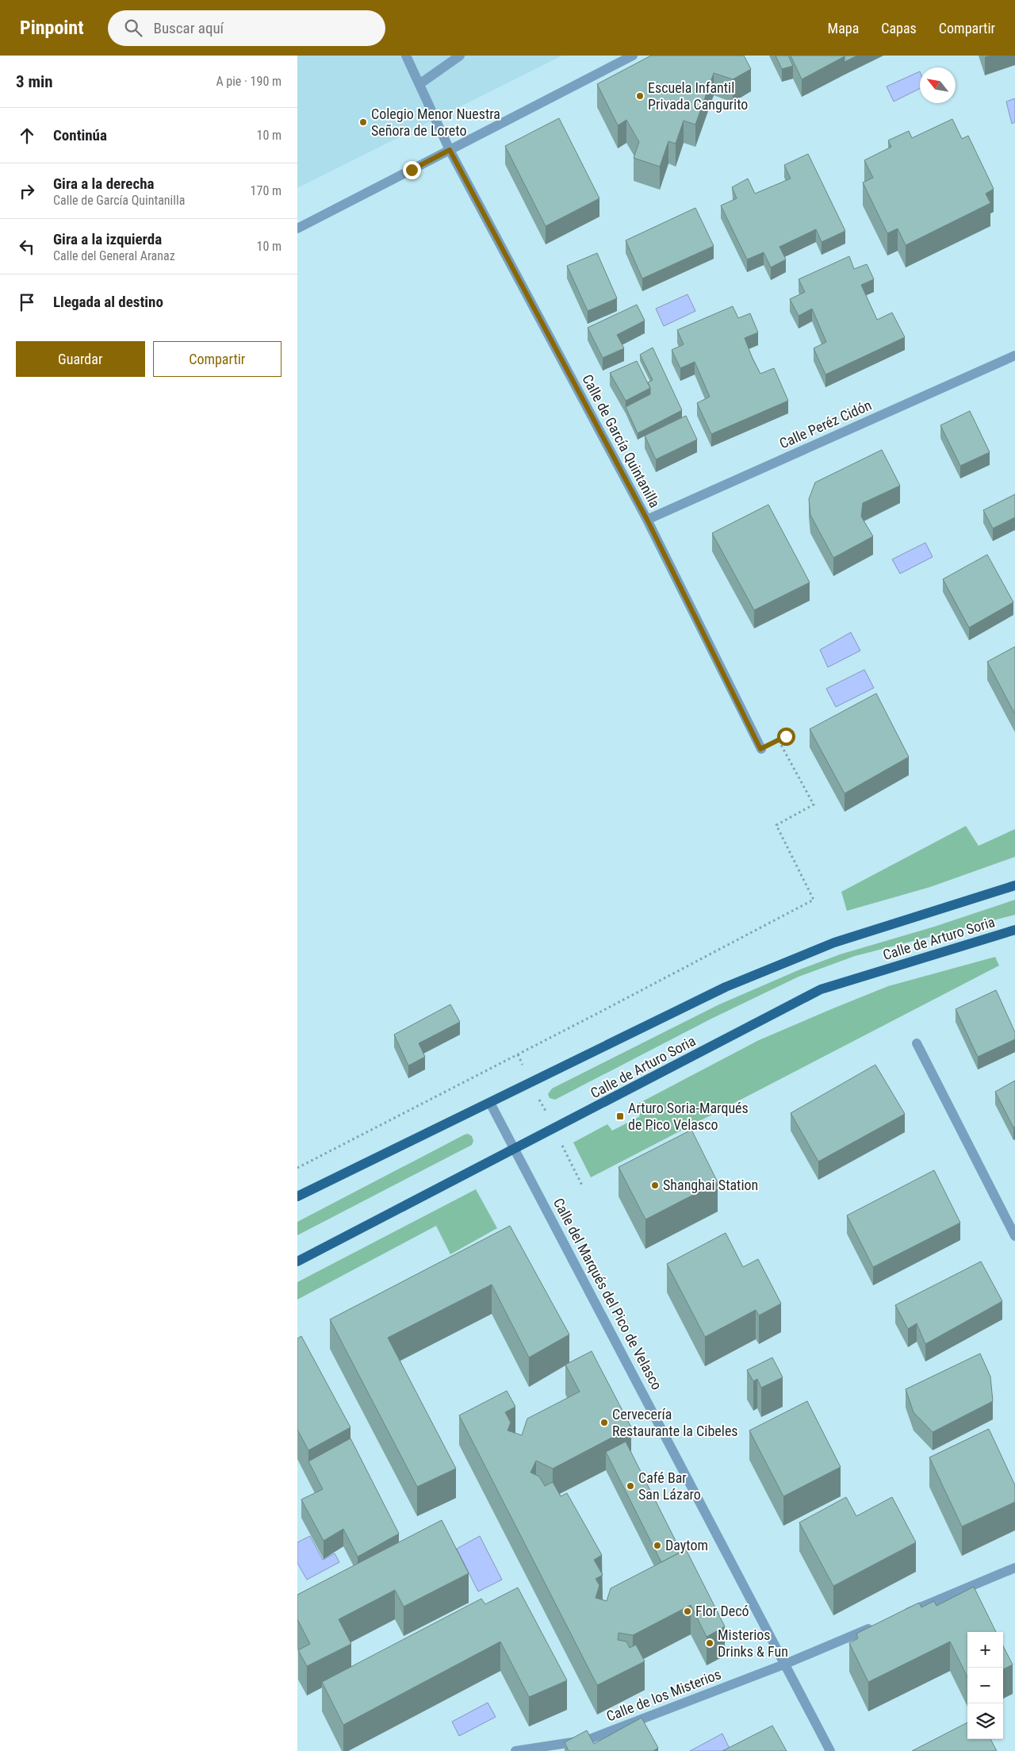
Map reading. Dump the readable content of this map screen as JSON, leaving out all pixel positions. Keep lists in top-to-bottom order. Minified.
{"streets":{"main road":["Calle de Arturo Soria"],"street":["Calle Peréz Cidón","Calle de García Quintanilla","Calle del Marqués del Pico de Velasco","Calle de los Misterios"]},"crossings":[["Calle Peréz Cidón","Calle de García Quintanilla"],["Calle de Arturo Soria","Calle del Marqués del Pico de Velasco"],["Calle del Marqués del Pico de Velasco","Calle de los Misterios"]],"places":{"other":["Escuela Infantil Privada Cangurito","Colegio Menor Nuestra Señora de Loreto","Shanghai Station","Cervecería Restaurante la Cibeles","Café Bar San Lázaro","Daytom","Flor Decó","Misterios Drinks & Fun"],"transit":["Arturo Soria-Marqués de Pico Velasco"]},"north":"top left","page":{"header":"Pinpoint","search":"Buscar aquí","nav":["Mapa","Capas","Compartir"],"heading":["3 min","A pie · 190 m"],"list":[["Continúa","10 m"],["Gira a la derecha","Calle de García Quintanilla","170 m"],["Gira a la izquierda","Calle del General Aranaz","10 m"],"Llegada al destino"],"buttons":["Guardar","Compartir"],"map_buttons":["+","−"]}}
